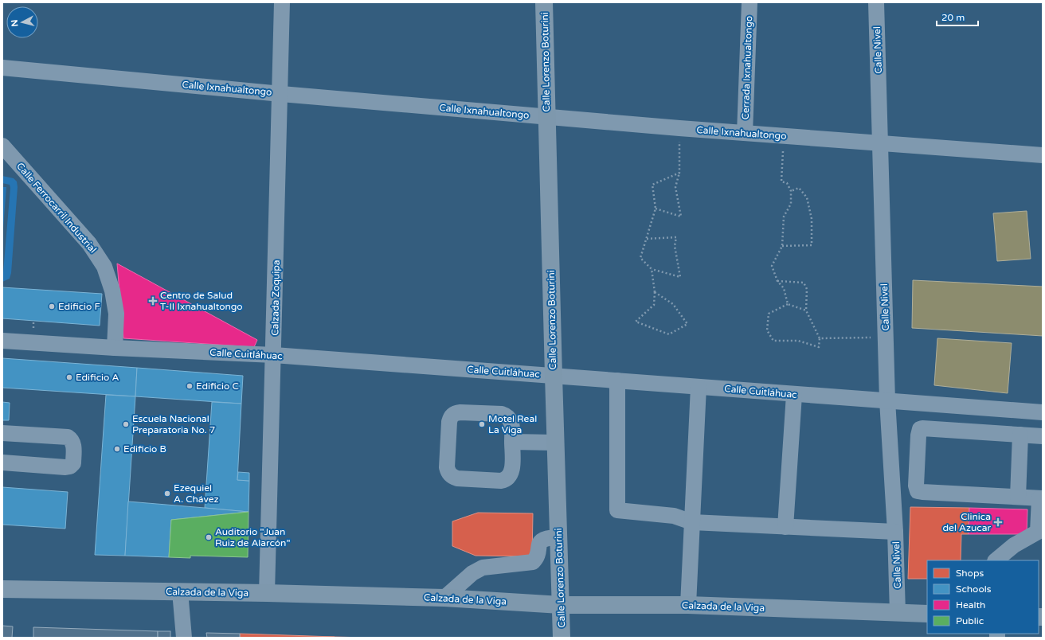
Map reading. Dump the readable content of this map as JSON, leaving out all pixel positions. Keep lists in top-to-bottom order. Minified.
{"streets":{"main road":["Calle Lorenzo Boturini","Calzada de la Viga"],"street":["Calle Nivel","Cerrada Ixnahualtongo","Calle Ixnahualtongo","Calle Ferrocarril Industrial","Calzada Zoquipa","Calle Cuitláhuac"]},"crossings":[["Calle Nivel","Calle Ixnahualtongo"],["Calle Nivel","Calle Cuitláhuac"],["Calle Nivel","Calzada de la Viga"],["Calle Lorenzo Boturini","Calle Ixnahualtongo"],["Calle Lorenzo Boturini","Calle Cuitláhuac"],["Calle Lorenzo Boturini","Calzada de la Viga"],["Cerrada Ixnahualtongo","Calle Ixnahualtongo"],["Calle Ixnahualtongo","Calzada Zoquipa"],["Calle Ferrocarril Industrial","Calle Cuitláhuac"],["Calzada Zoquipa","Calle Cuitláhuac"],["Calzada Zoquipa","Calzada de la Viga"]],"places":{"health":["Centro de Salud T-II Ixnahualtongo","Clinica del Azucar"],"other":["Edificio F","Edificio A","Edificio C","Escuela Nacional Preparatoria No. 7","Motel Real La Viga","Edificio B","Ezequiel A. Chávez","Auditorio \"Juan Ruiz de Alarcón\""]},"legend":["Shops","Schools","Health","Public"],"scale_bar":"20 m","north":"left"}
